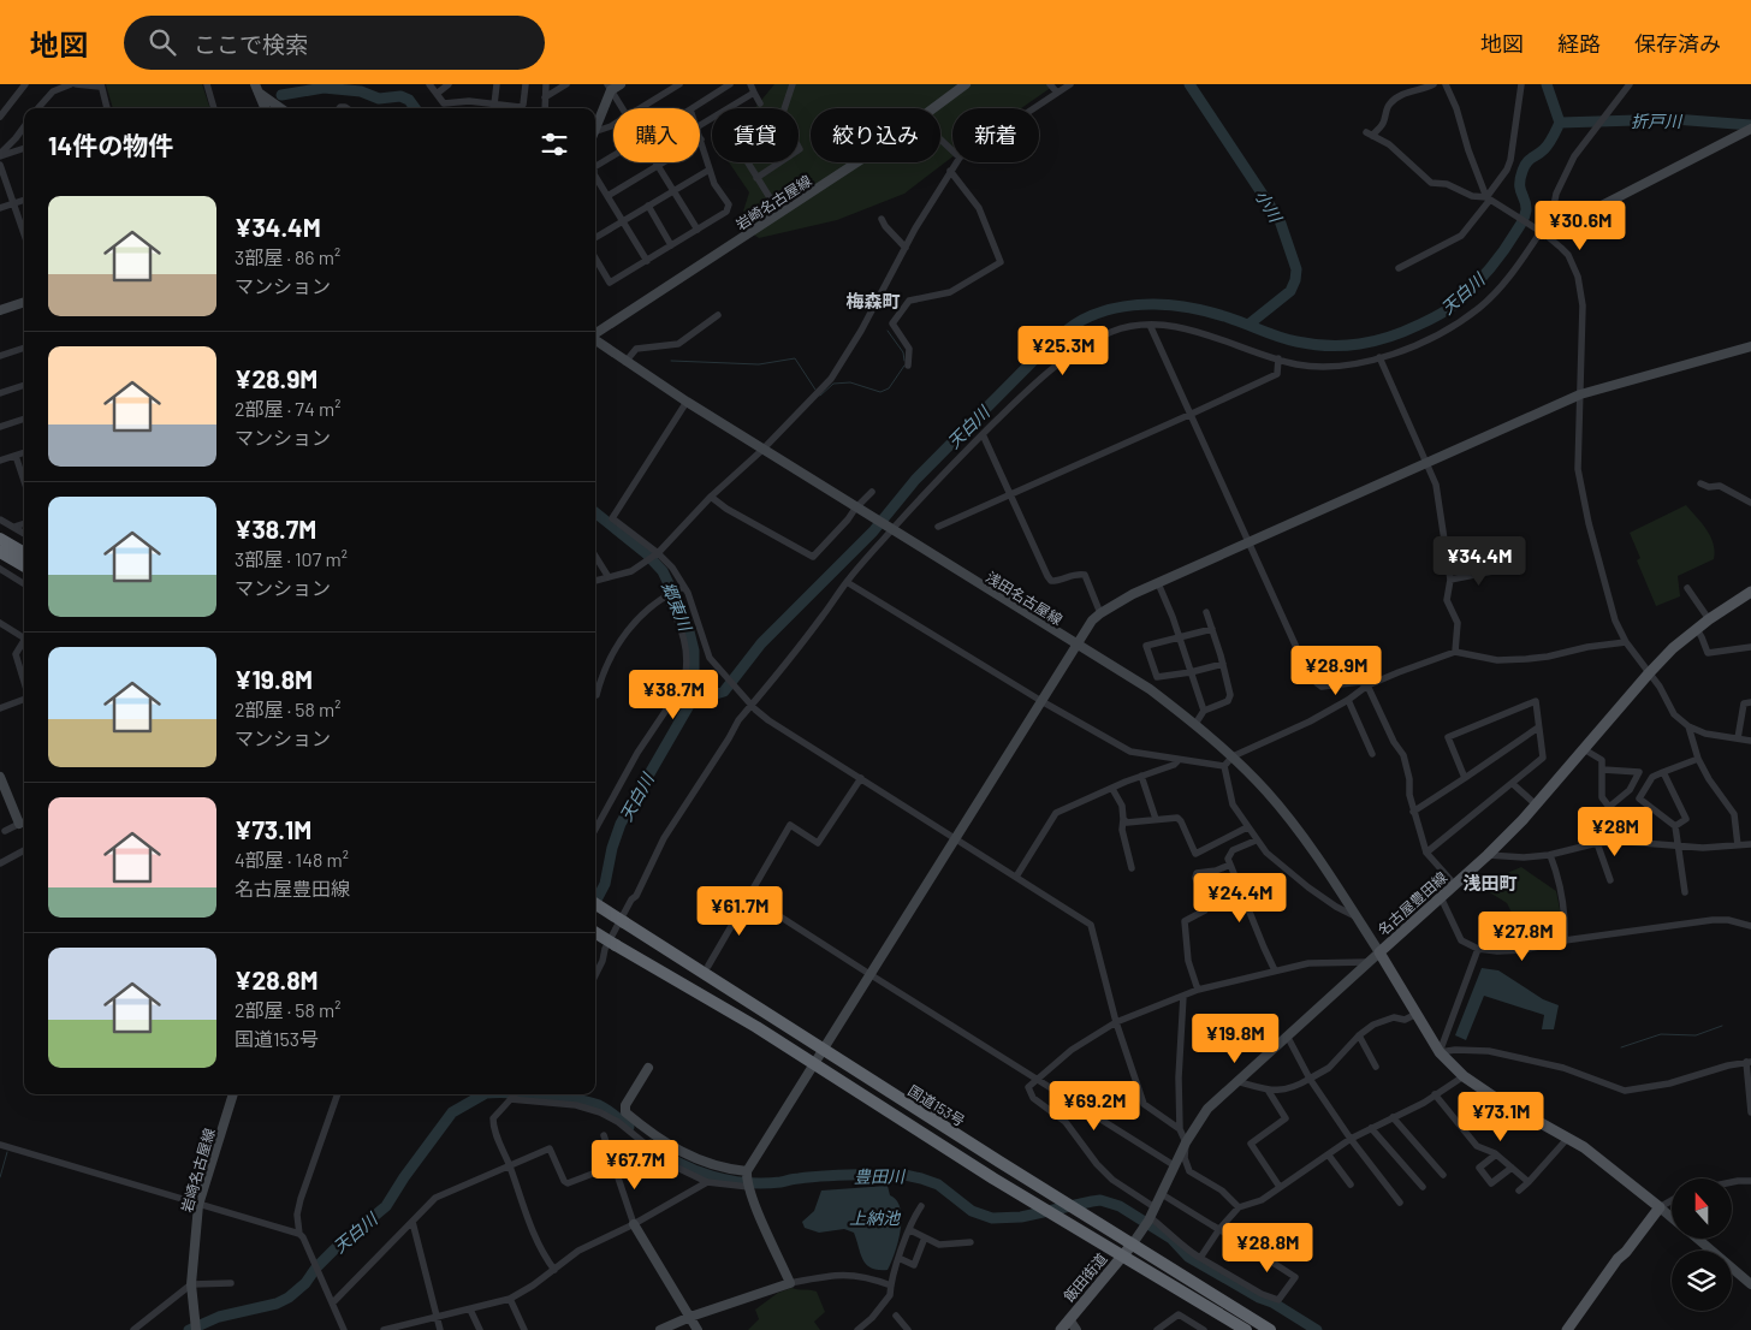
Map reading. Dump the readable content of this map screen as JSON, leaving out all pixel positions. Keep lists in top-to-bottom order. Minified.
{"streets":{"highway":["国道153号"],"main road":["名古屋豊田線","飯田街道"],"street":["岩崎名古屋線","浅田名古屋線"]},"crossings":[["浅田名古屋線","名古屋豊田線"],["国道153号","飯田街道"]],"districts":["梅森町","浅田町"],"water":["折戸川","小川","天白川","郷東川","豊田川","上納池"],"north":"top","page":{"header":"地図","search":"ここで検索","nav":["地図","経路","保存済み"],"chip":["購入","賃貸","絞り込み","新着"],"heading":"14件の物件","list":[{"name":"¥34.4M","note":"3部屋 · 86 m² · マンション"},{"name":"¥28.9M","note":"2部屋 · 74 m² · マンション"},{"name":"¥38.7M","note":"3部屋 · 107 m² · マンション"},{"name":"¥19.8M","note":"2部屋 · 58 m² · マンション"},{"name":"¥73.1M","note":"4部屋 · 148 m² · 名古屋豊田線"},{"name":"¥28.8M","note":"2部屋 · 58 m² · 国道153号"}],"price":["¥30.6M","¥25.3M","¥34.4M","¥28.9M","¥38.7M","¥28M","¥24.4M","¥61.7M","¥27.8M","¥19.8M","¥69.2M","¥73.1M","¥67.7M","¥28.8M"]}}
